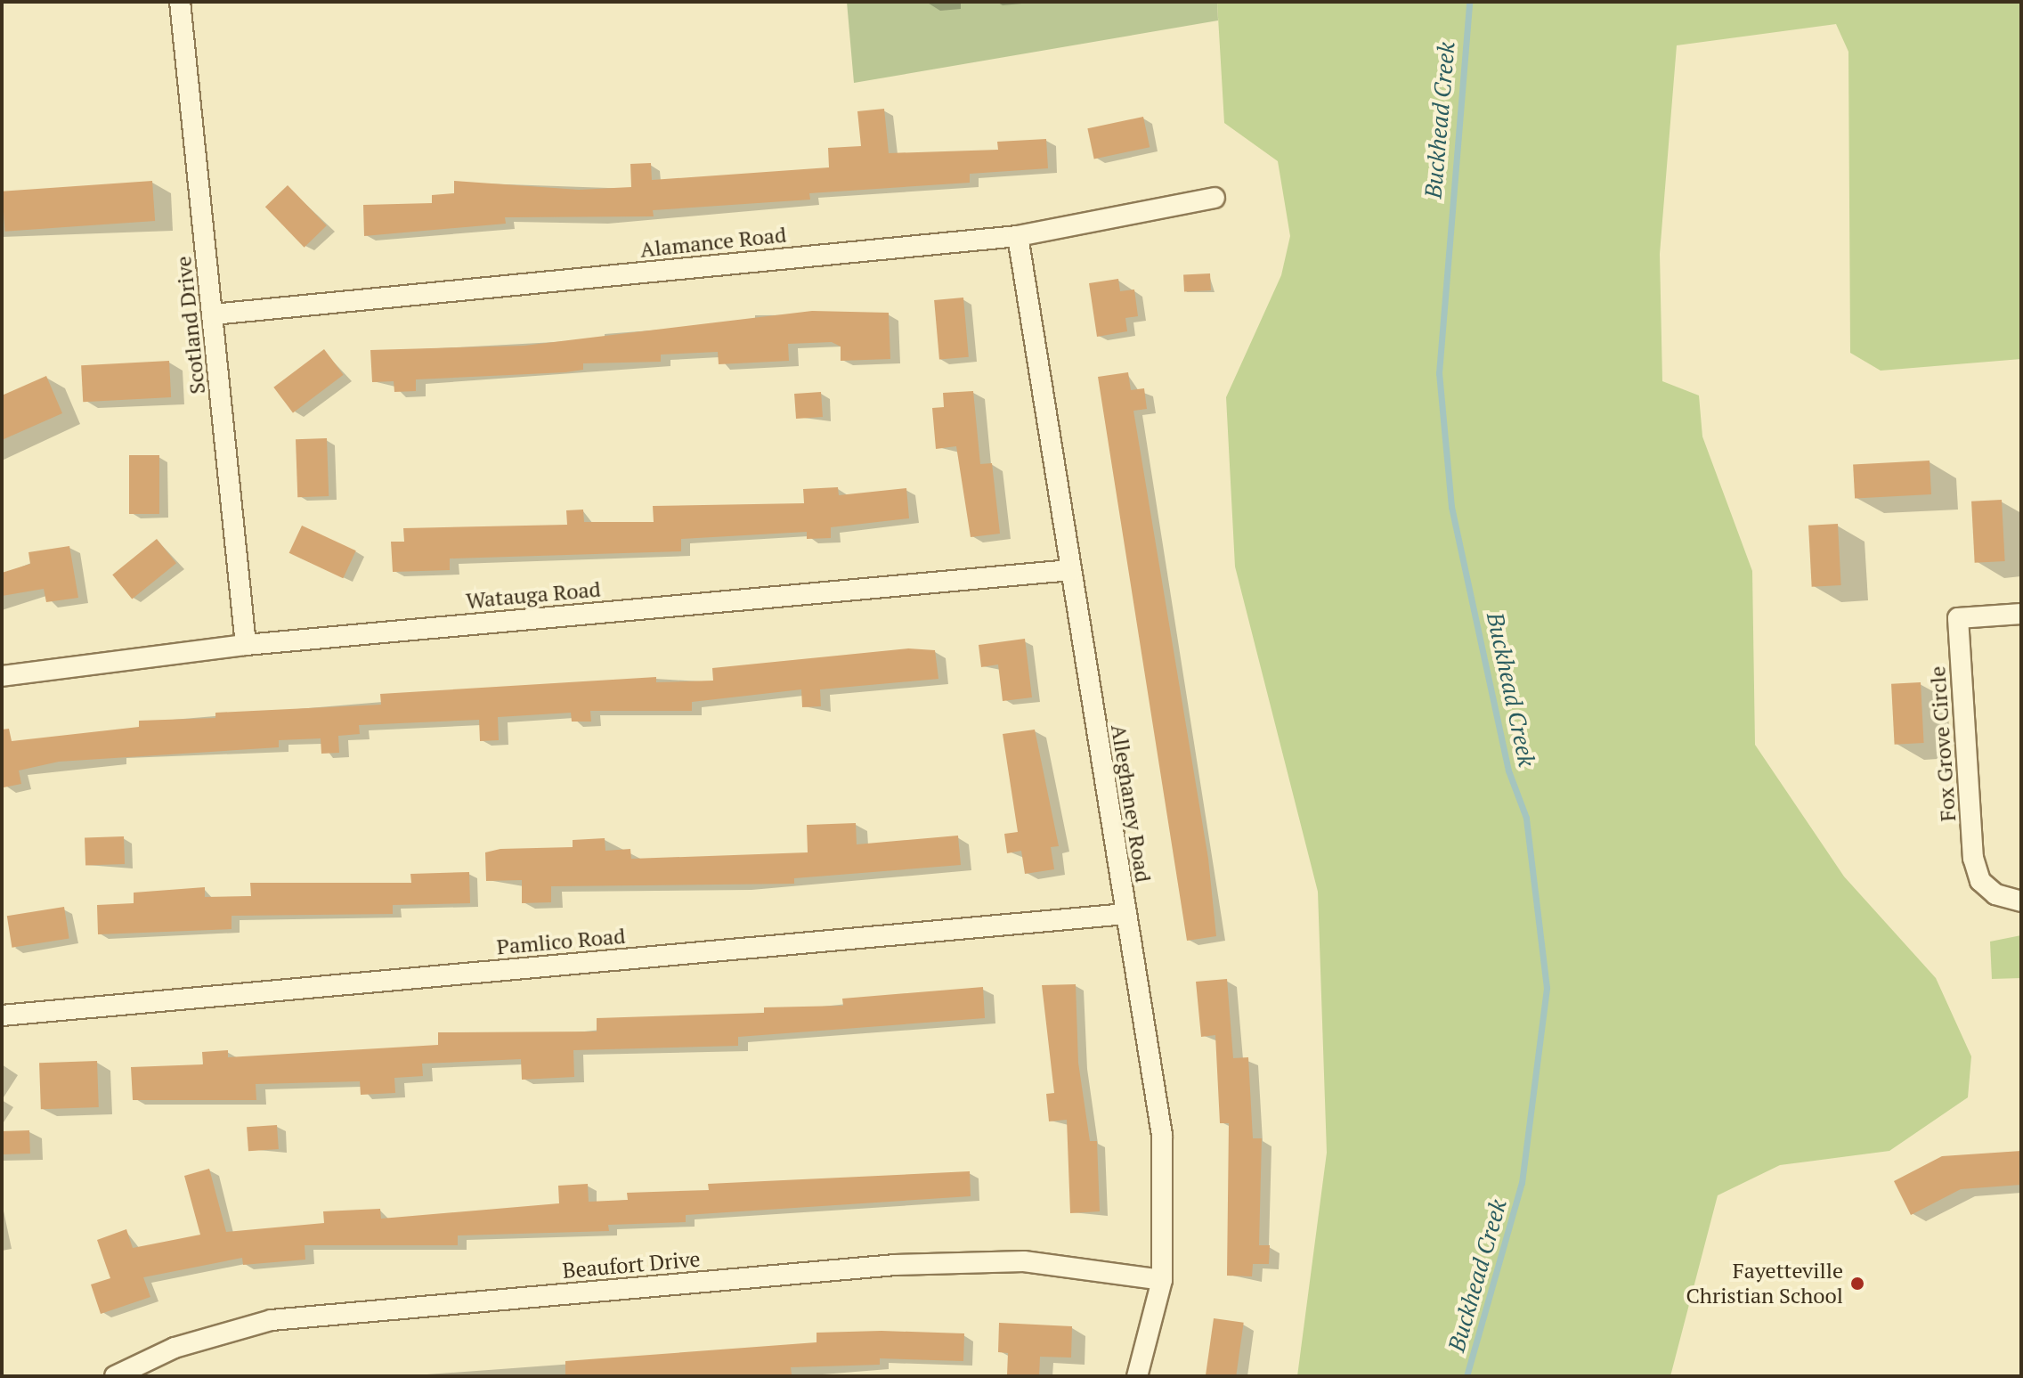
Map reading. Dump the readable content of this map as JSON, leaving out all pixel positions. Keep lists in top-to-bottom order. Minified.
{"streets":{"street":["Alamance Road","Scotland Drive","Watauga Road","Fox Grove Circle","Alleghaney Road","Pamlico Road","Beaufort Drive"]},"crossings":[["Alamance Road","Scotland Drive"],["Alamance Road","Alleghaney Road"],["Scotland Drive","Watauga Road"],["Watauga Road","Alleghaney Road"],["Alleghaney Road","Pamlico Road"],["Alleghaney Road","Beaufort Drive"]],"water":["Buckhead Creek"],"places":["Fayetteville Christian School"]}
